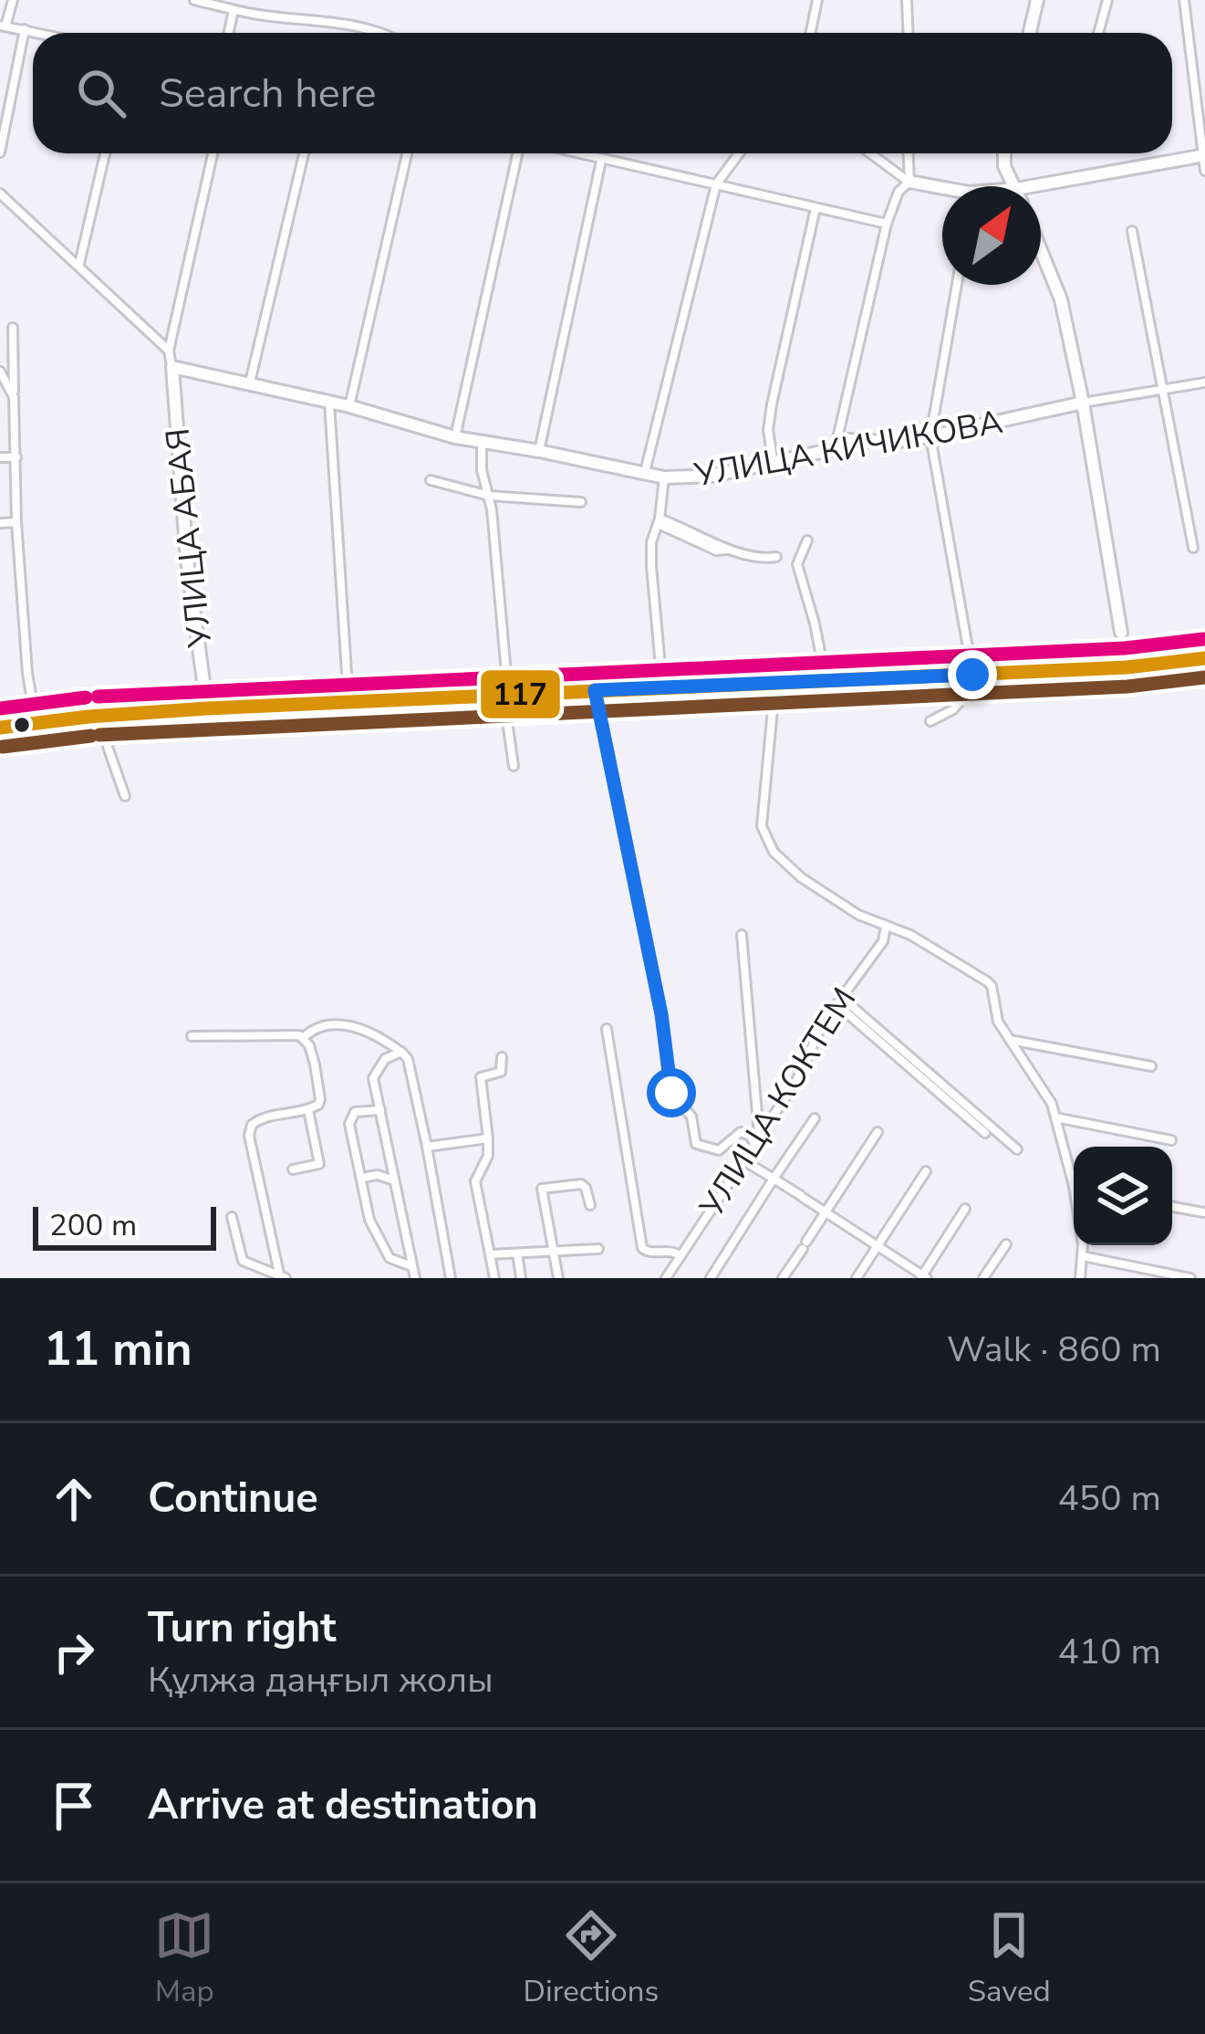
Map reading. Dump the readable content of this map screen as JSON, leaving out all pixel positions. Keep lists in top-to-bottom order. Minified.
{"streets":{"street":["УЛИЦА КИЧИКОВА","УЛИЦА АБАЯ","УЛИЦА КОКТЕМ"]},"crossings":[["УЛИЦА КИЧИКОВА","УЛИЦА АБАЯ"]],"lines":["transit line 117"],"scale_bar":"200 m","north":"top right","page":{"search":"Search here","scale":"200 m","heading":["11 min","Walk · 860 m"],"list":[["Continue","450 m"],["Turn right","Құлжа даңғыл жолы","410 m"],"Arrive at destination"],"nav":["Map","Directions","Saved"]}}
